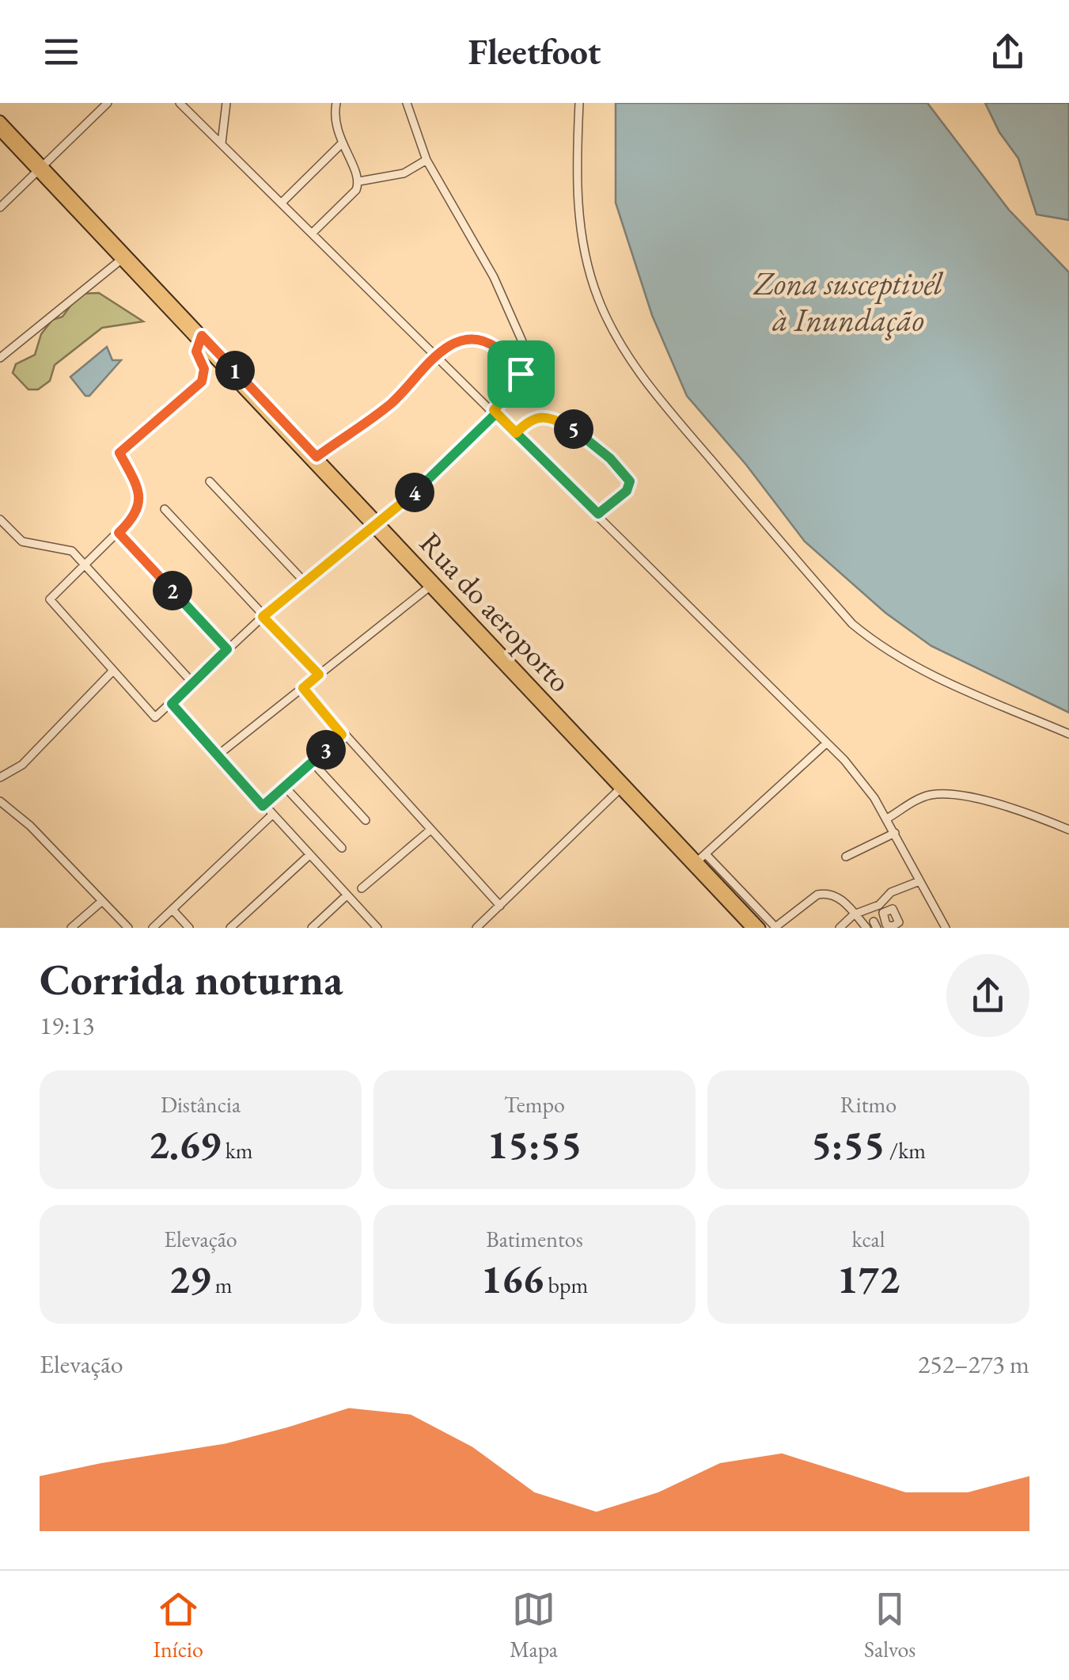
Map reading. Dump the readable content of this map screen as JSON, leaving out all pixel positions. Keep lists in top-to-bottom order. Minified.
{"streets":{"main road":["Rua do aeroporto"]},"water":["Zona susceptivél à Inundação"],"page":{"header":"Fleetfoot","pins":["1","5","4","2","3"],"heading":["Corrida noturna","19:13"],"stats":[["Distância","2.69 km"],["Tempo","15:55"],["Ritmo","5:55 /km"],["Elevação","29 m"],["Batimentos","166 bpm"],["kcal","172"]],"chart":["Elevação","252–273 m"],"tabs":["Início","Mapa","Salvos"]}}
